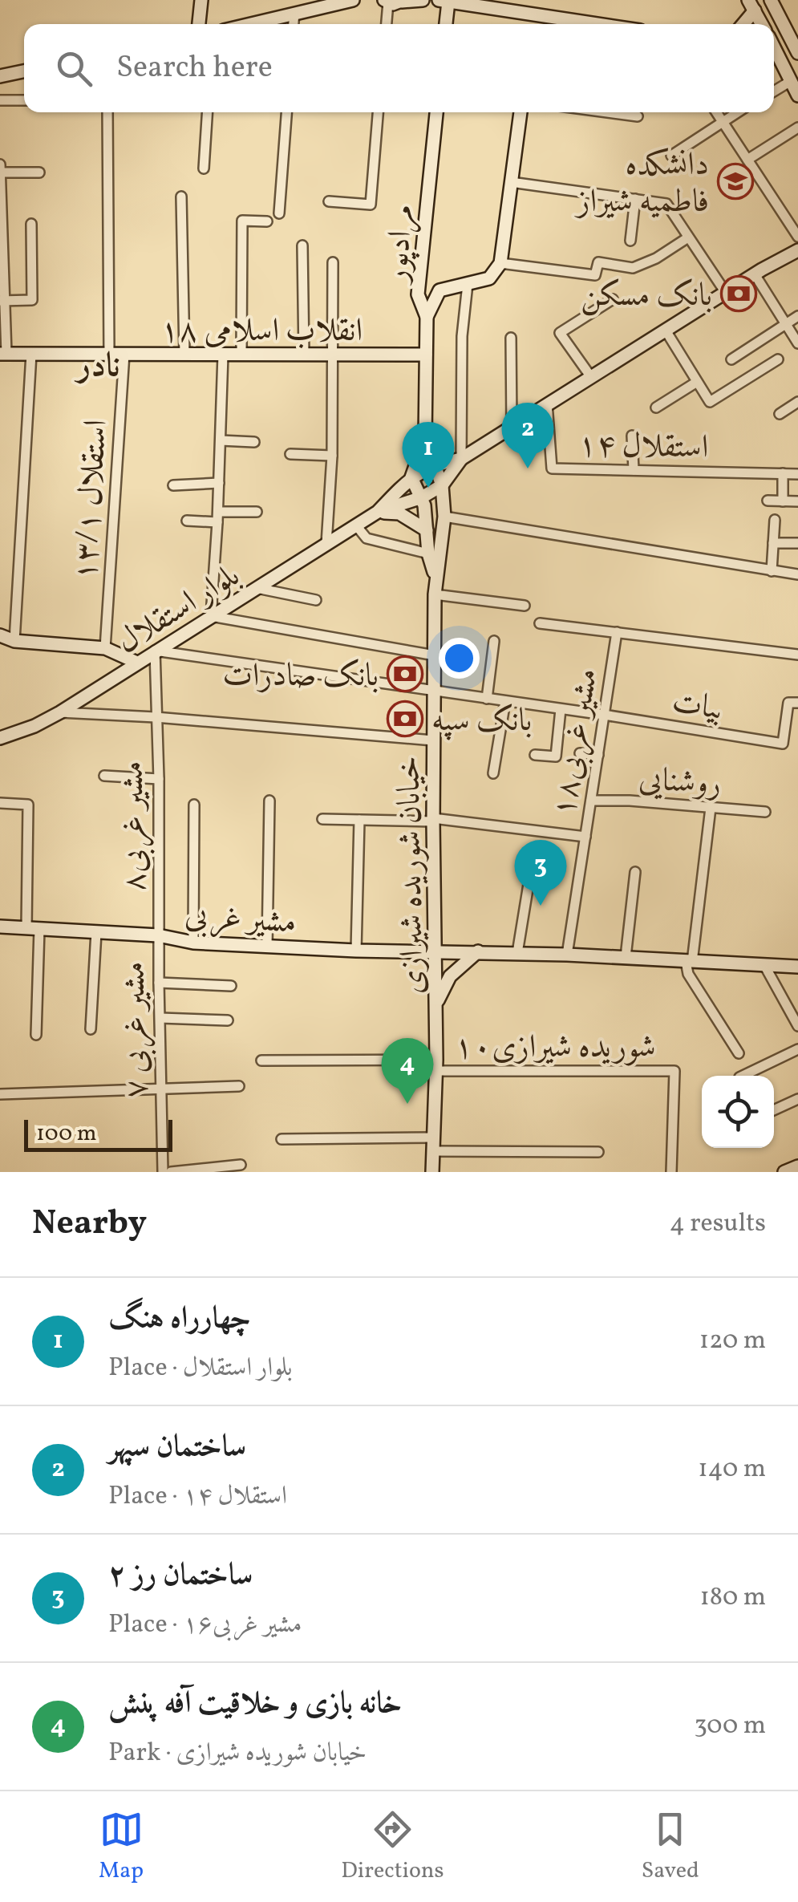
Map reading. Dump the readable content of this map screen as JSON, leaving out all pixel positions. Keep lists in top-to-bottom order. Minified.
{"streets":{"main road":["مرادپور","۱۸ انقلاب اسلامی","بلوار استقلال","خیابان شوریده شیرازی","مشیر غربی"],"street":["استقلال ۱۴","۱۳/۱ استقلال","بیات","مشیر غربی۱۸","روشنایی","مشیر غربی۸","مشیر غربی ۷","۱۰شوریده شیرازی"]},"crossings":[["۱۸ انقلاب اسلامی","۱۳/۱ استقلال"],["استقلال ۱۴","بلوار استقلال"],["بلوار استقلال","بیات"],["بلوار استقلال","مشیر غربی۸"],["بلوار استقلال","خیابان شوریده شیرازی"],["بیات","مشیر غربی۱۸"],["بیات","مشیر غربی۸"],["بیات","خیابان شوریده شیرازی"],["مشیر غربی۱۸","روشنایی"],["مشیر غربی۱۸","مشیر غربی"],["مشیر غربی۸","مشیر غربی"],["مشیر غربی۸","مشیر غربی ۷"],["خیابان شوریده شیرازی","مشیر غربی"],["خیابان شوریده شیرازی","۱۰شوریده شیرازی"],["مشیر غربی","مشیر غربی ۷"]],"districts":["نادر"],"places":{"school or university":["دانشکده فاطمیه شیراز"],"bank":["بانک مسکن","بانک صادرات","بانک سپه"]},"scale_bar":"100 m","page":{"search":"Search here","pins":["2","1","3","4"],"scale":"100 m","heading":["Nearby","4 results"],"list":[{"mark":"1","name":"چهارراه هنگ","note":"Place · بلوار استقلال","value":"120 m"},{"mark":"2","name":"ساختمان سپهر","note":"Place · استقلال ۱۴","value":"140 m"},{"mark":"3","name":"ساختمان رز ۲","note":"Place · مشیر غربی۱۶","value":"180 m"},{"mark":"4","name":"خانه بازی و خلاقیت آفه پنش","note":"Park · خیابان شوریده شیرازی","value":"300 m"}],"nav":["Map","Directions","Saved"]}}
